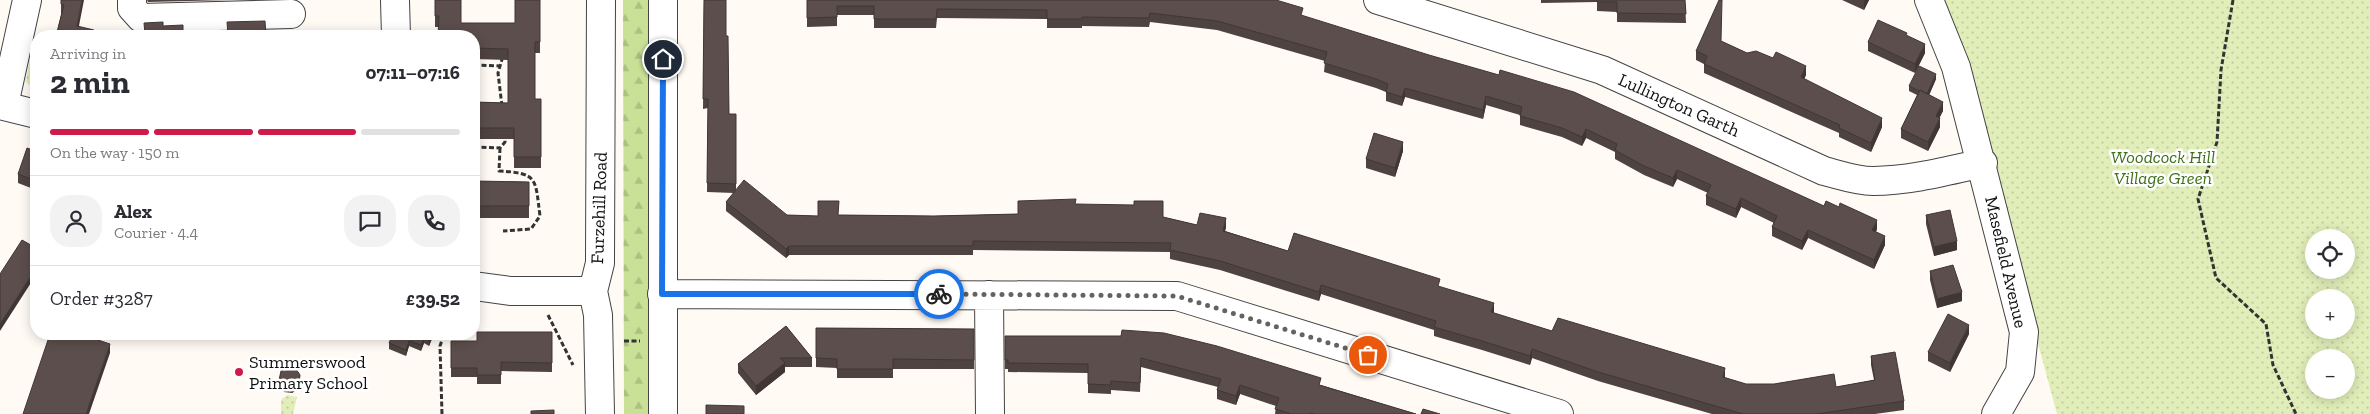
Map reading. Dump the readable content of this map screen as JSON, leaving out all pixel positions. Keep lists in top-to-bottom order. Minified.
{"streets":{"street":["Lullington Garth","Furzehill Road","Masefield Avenue"]},"crossings":[["Lullington Garth","Masefield Avenue"]],"parks":["Woodcock Hill Village Green"],"places":["Summerswood Primary School"],"page":{"heading":["2 min","Arriving in","07:11–07:16"],"panel":["Alex","Courier · 4.4","Order #3287","£39.52"],"bar":"On the way · 150 m","map_buttons":["+","−"]}}
